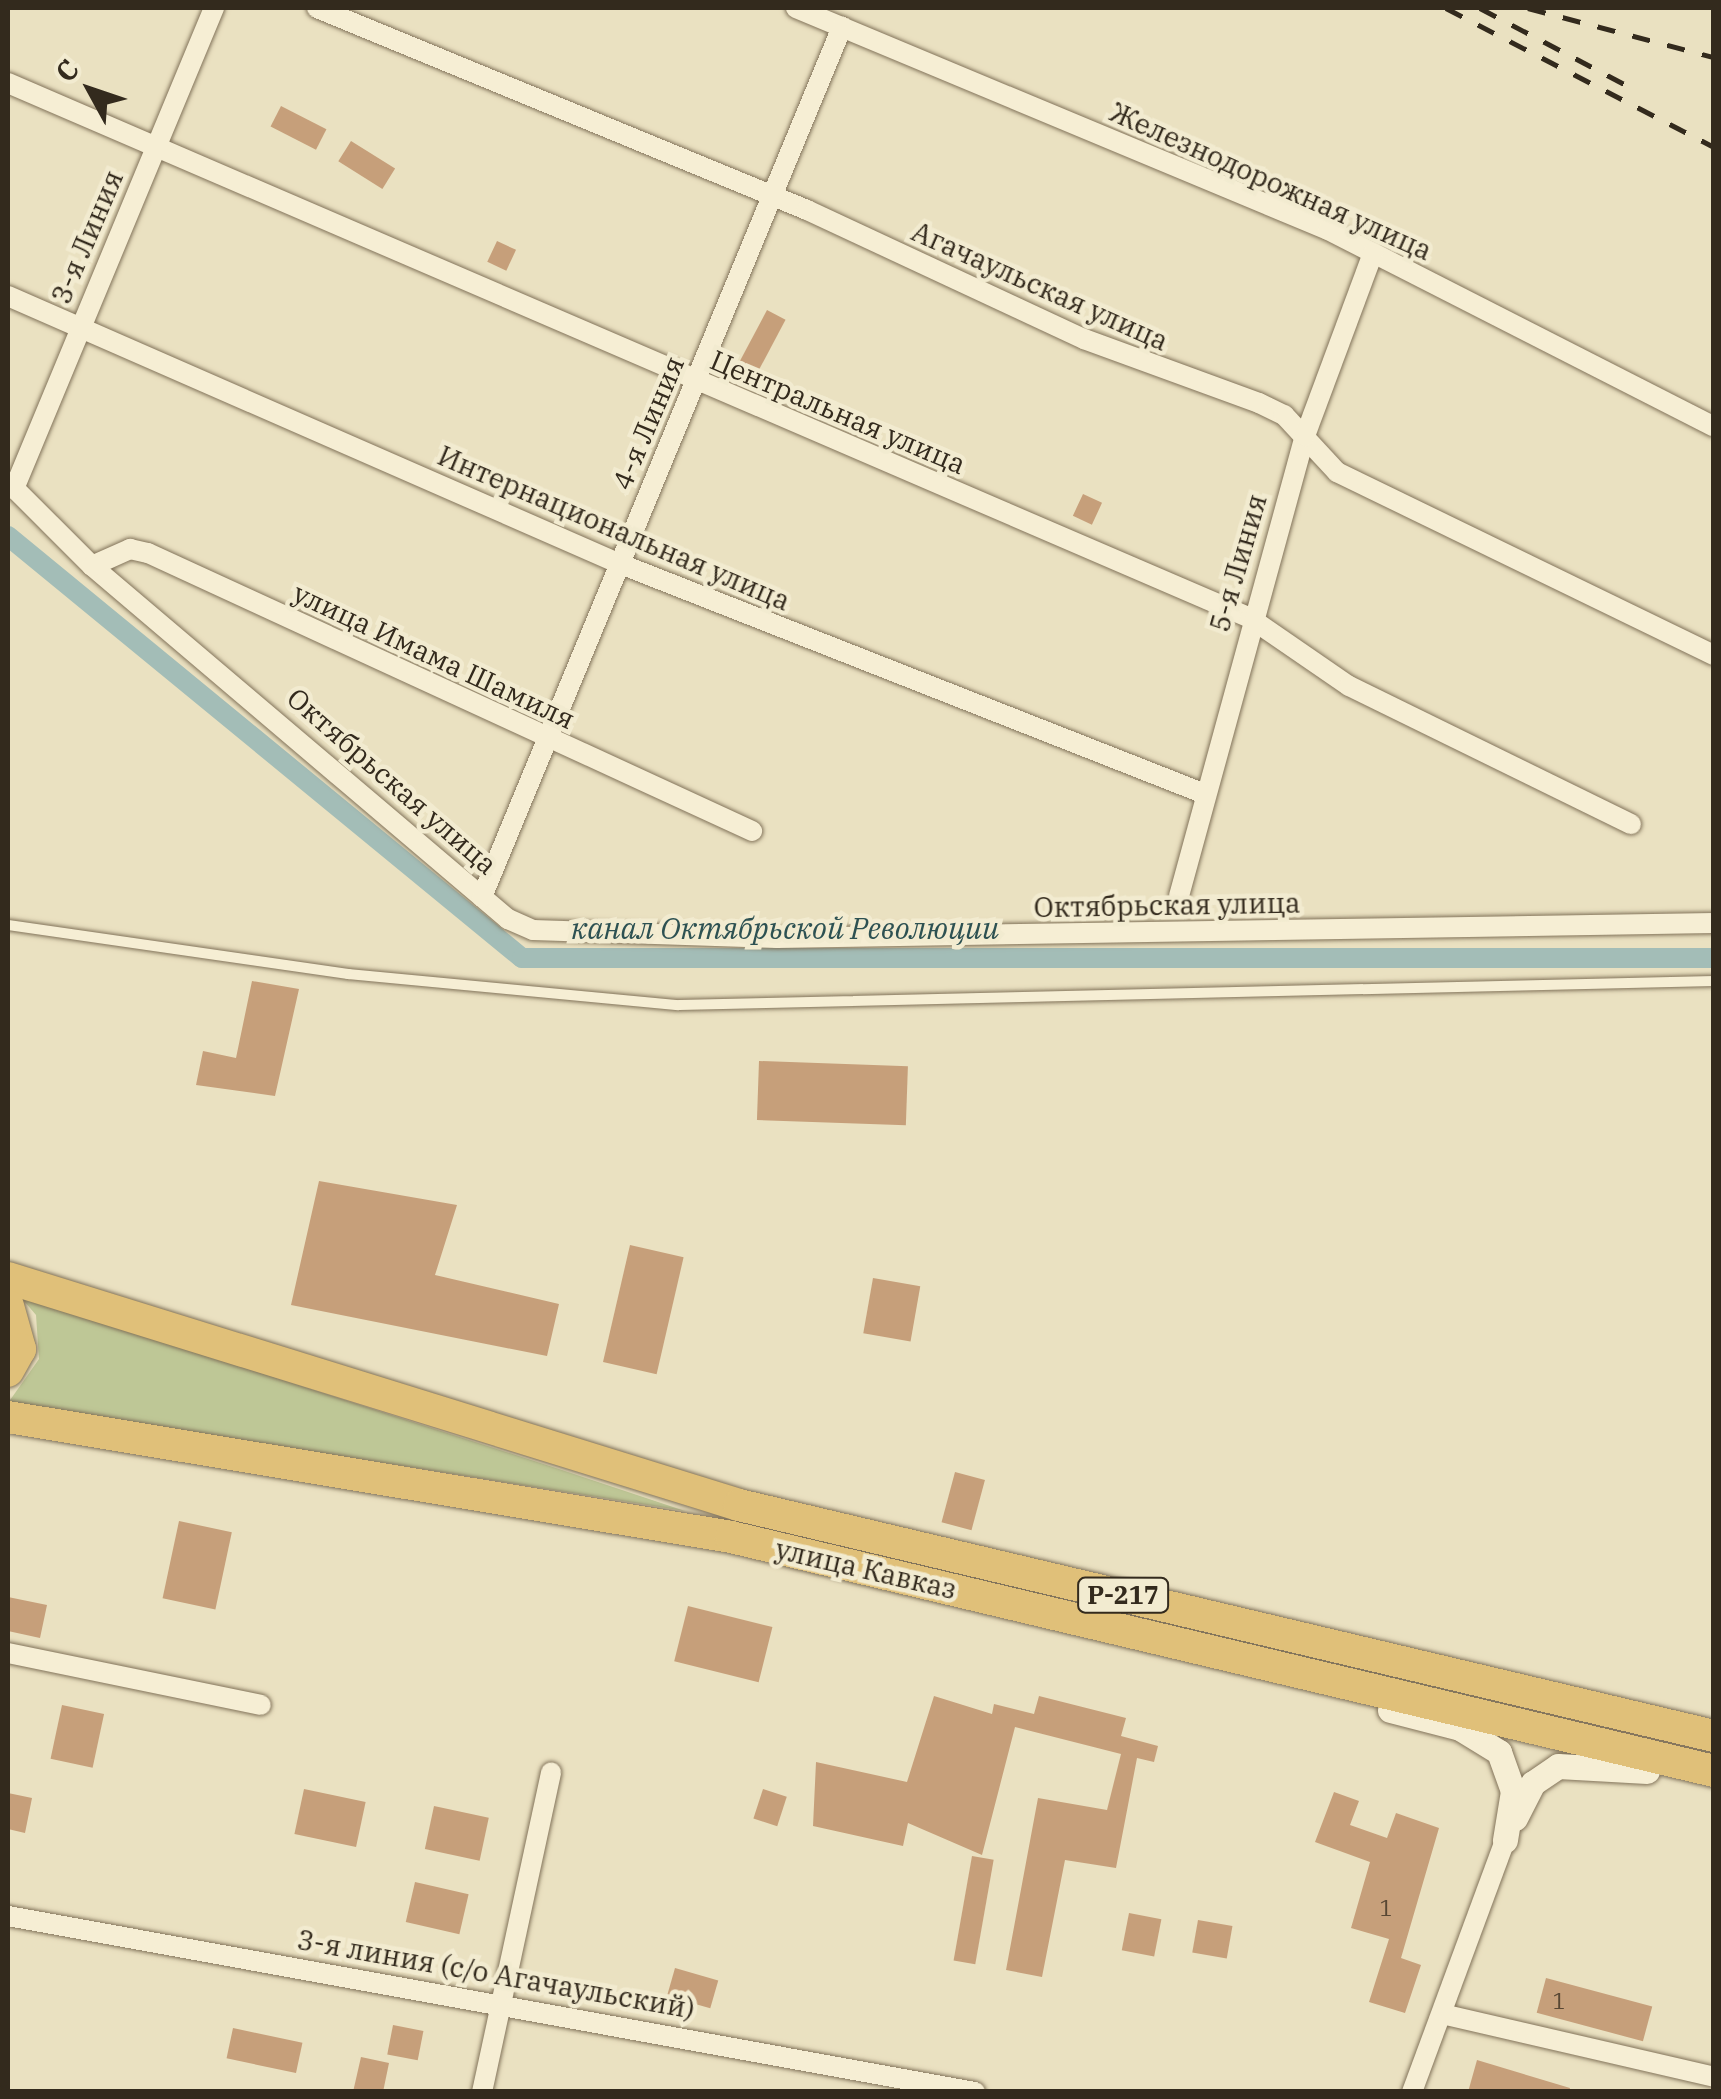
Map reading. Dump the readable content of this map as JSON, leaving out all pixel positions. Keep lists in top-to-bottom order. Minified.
{"streets":{"highway":["улица Кавказ","Р-217"],"street":["Железнодорожная улица","3-я Линия","Агачаульская улица","Центральная улица","4-я Линия","Интернациональная улица","5-я Линия","улица Имама Шамиля","Октябрьская улица","3-я линия (с/о Агачаульский)"]},"crossings":[["Железнодорожная улица","4-я Линия"],["Железнодорожная улица","5-я Линия"],["3-я Линия","Центральная улица"],["3-я Линия","Интернациональная улица"],["3-я Линия","Октябрьская улица"],["Агачаульская улица","4-я Линия"],["Агачаульская улица","5-я Линия"],["Центральная улица","4-я Линия"],["Центральная улица","5-я Линия"],["4-я Линия","Интернациональная улица"],["4-я Линия","улица Имама Шамиля"],["4-я Линия","Октябрьская улица"],["Интернациональная улица","5-я Линия"],["улица Имама Шамиля","Октябрьская улица"]],"water":["канал Октябрьской Революции"],"house_numbers":["1","1"],"north":"top left"}
